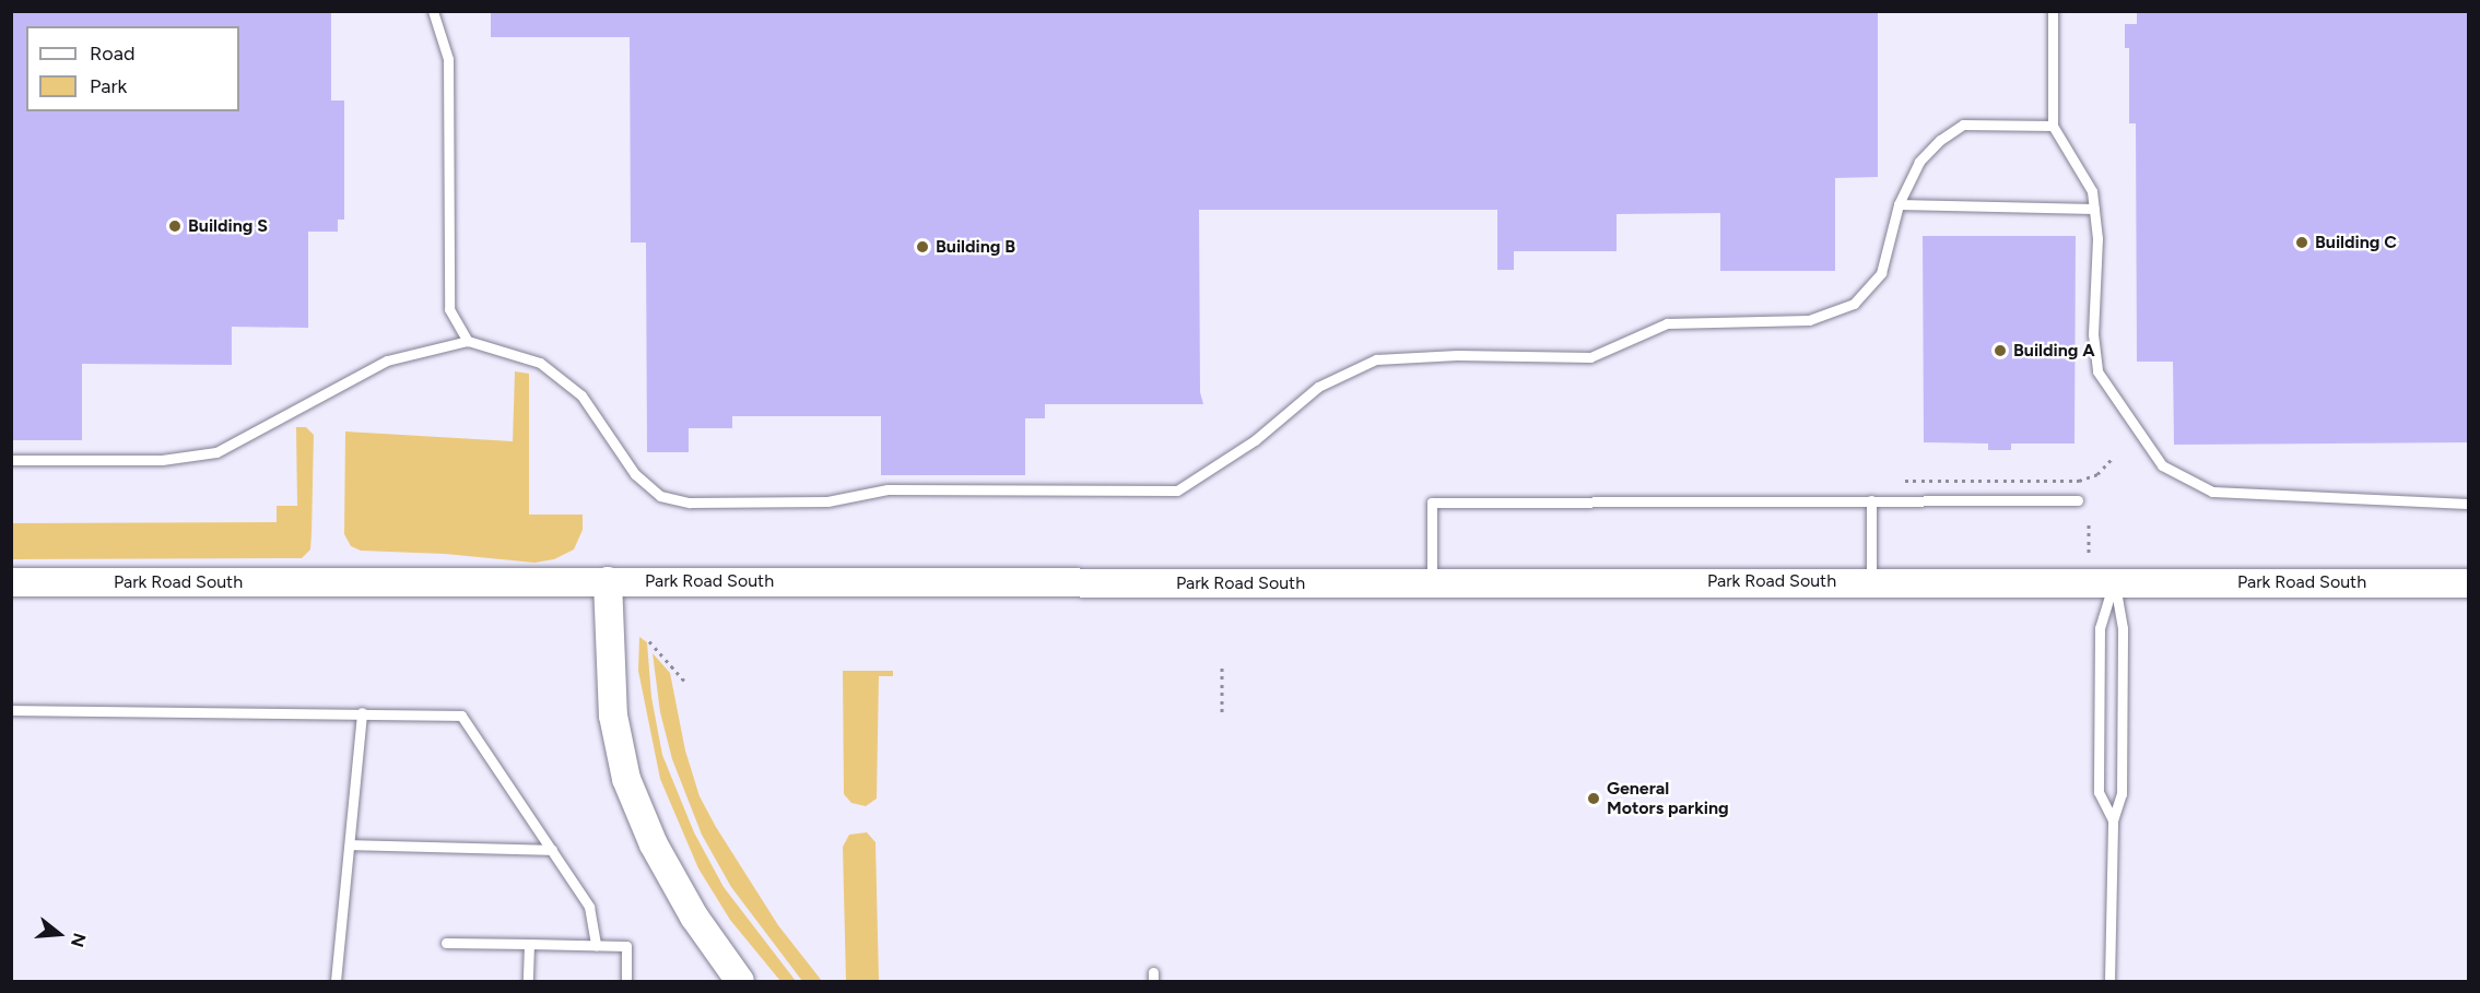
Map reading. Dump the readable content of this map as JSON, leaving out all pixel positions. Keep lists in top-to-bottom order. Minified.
{"streets":{"main road":["Park Road South"]},"places":["Building S","Building C","Building B","Building A","General Motors parking"],"legend":["Road","Park"],"north":"right"}
